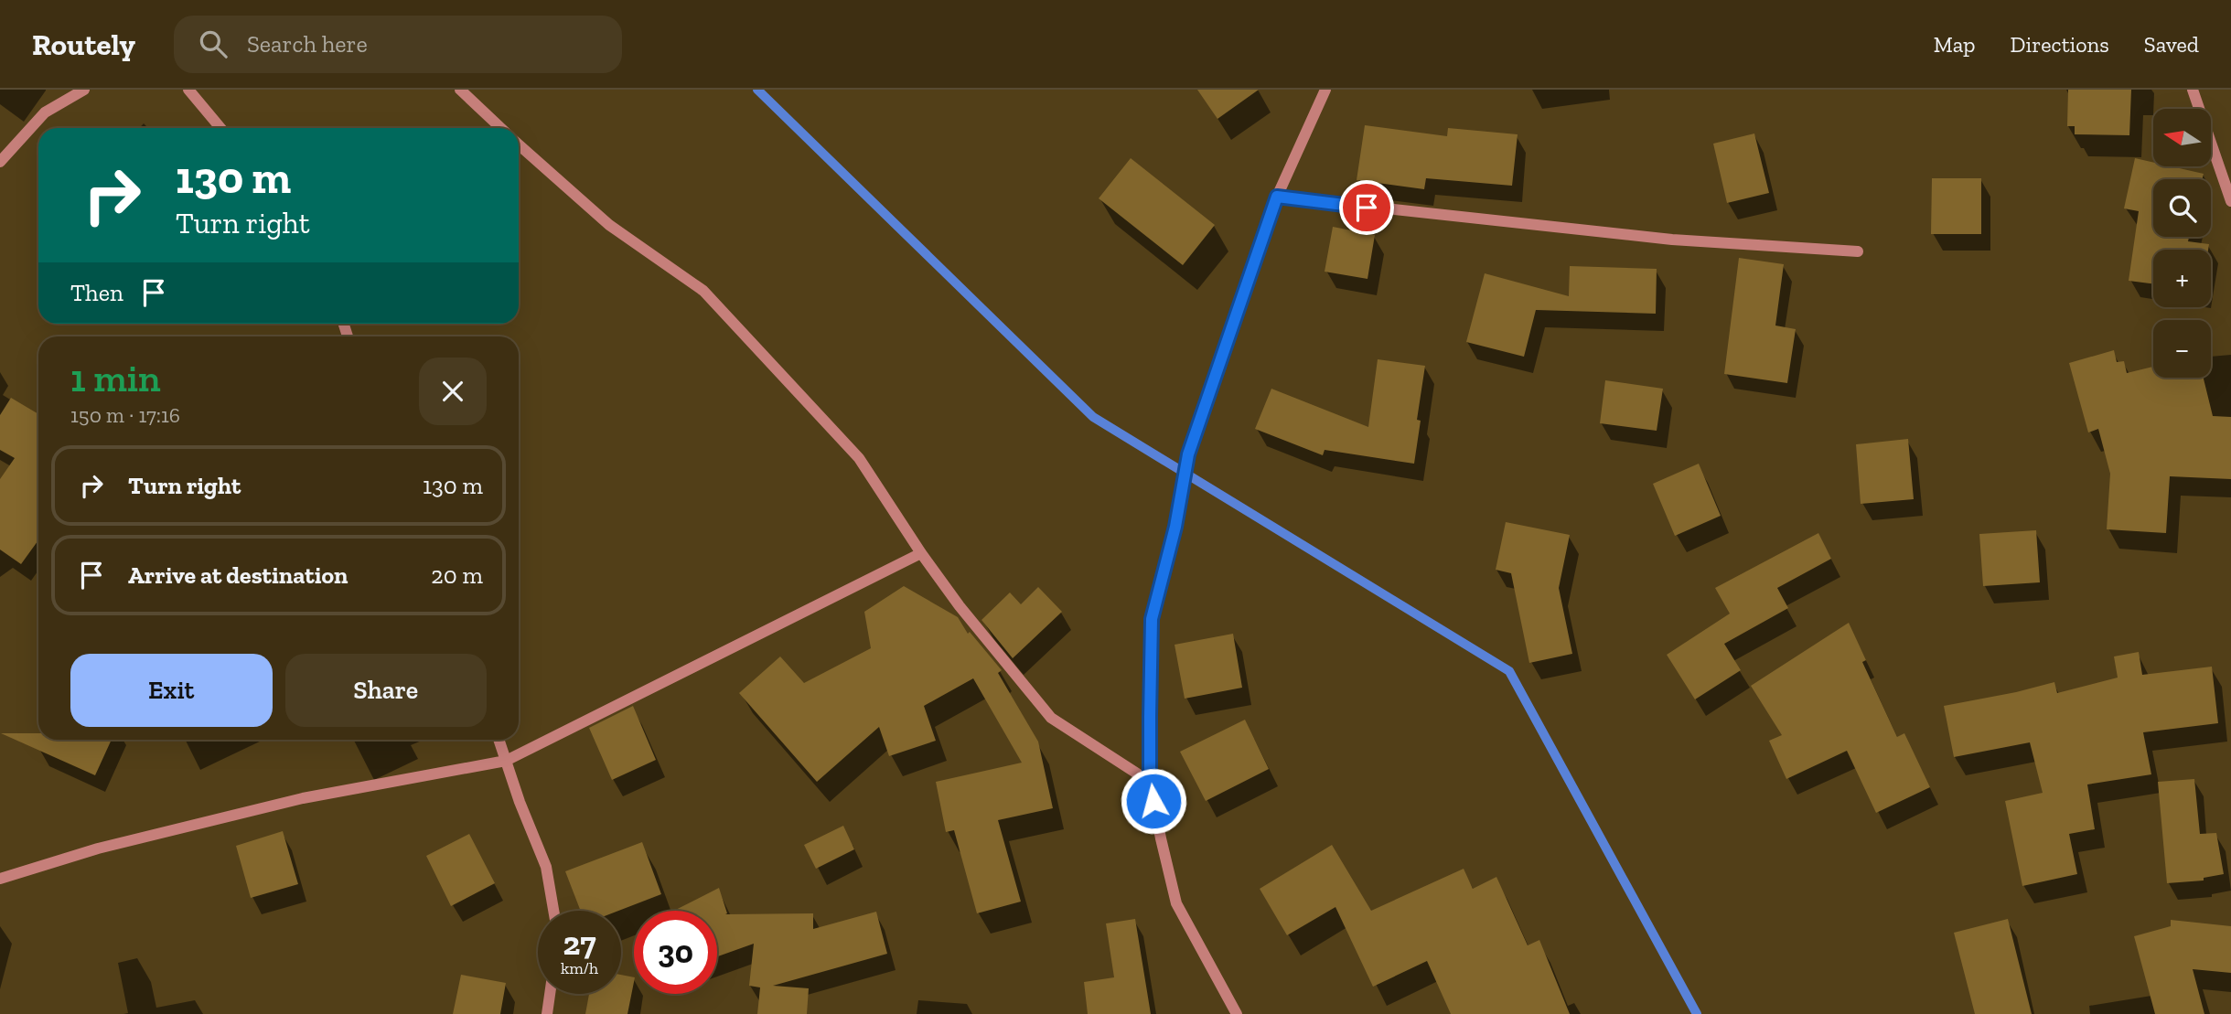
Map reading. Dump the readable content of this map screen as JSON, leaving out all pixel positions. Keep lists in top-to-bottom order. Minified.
{"north":"left","page":{"header":"Routely","search":"Search here","nav":["Map","Directions","Saved"],"map_buttons":["+","−"],"turn":["130 m","Turn right"],"then":"Then","heading":["1 min","150 m · 17:16"],"list":[{"name":"Turn right","value":"130 m"},{"name":"Arrive at destination","value":"20 m"}],"buttons":["Exit","Share"],"speed":"27 km/h","limit":"30"}}
